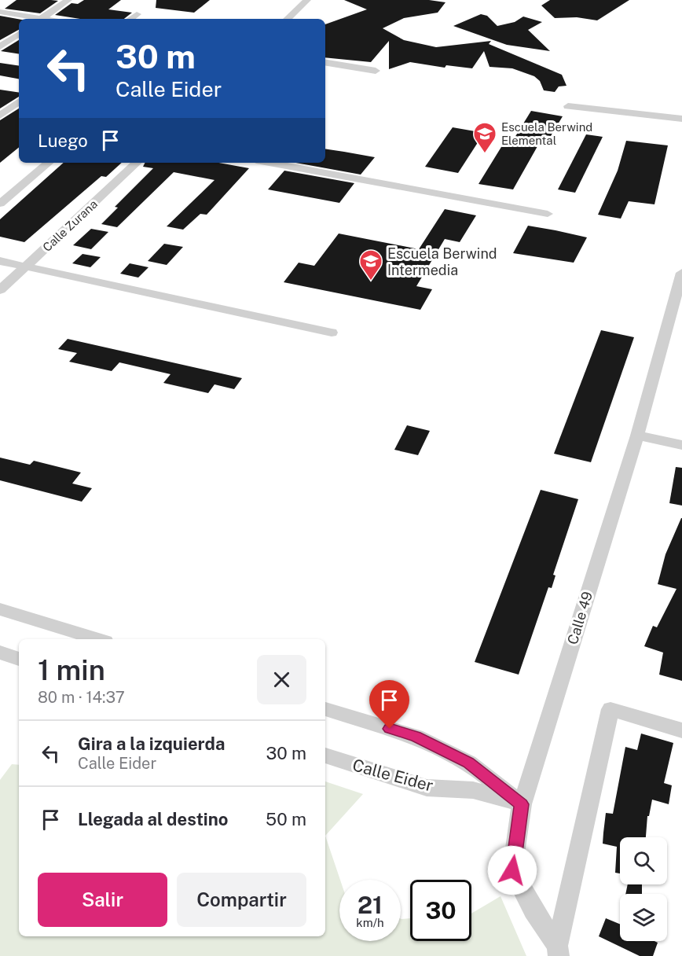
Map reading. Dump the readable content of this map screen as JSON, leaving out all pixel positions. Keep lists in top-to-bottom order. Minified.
{"streets":{"street":["Calle Zurana","Calle 49","Calle Eider"]},"crossings":[["Calle 49","Calle Eider"]],"places":{"school or university":["Escuela Berwind Elemental","Escuela Berwind Intermedia"]},"page":{"turn":["30 m","Calle Eider"],"then":"Luego","heading":["1 min","80 m · 14:37"],"list":[{"name":"Gira a la izquierda","note":"Calle Eider","value":"30 m"},{"name":"Llegada al destino","value":"50 m"}],"buttons":["Salir","Compartir"],"speed":"21 km/h","limit":"30"}}
